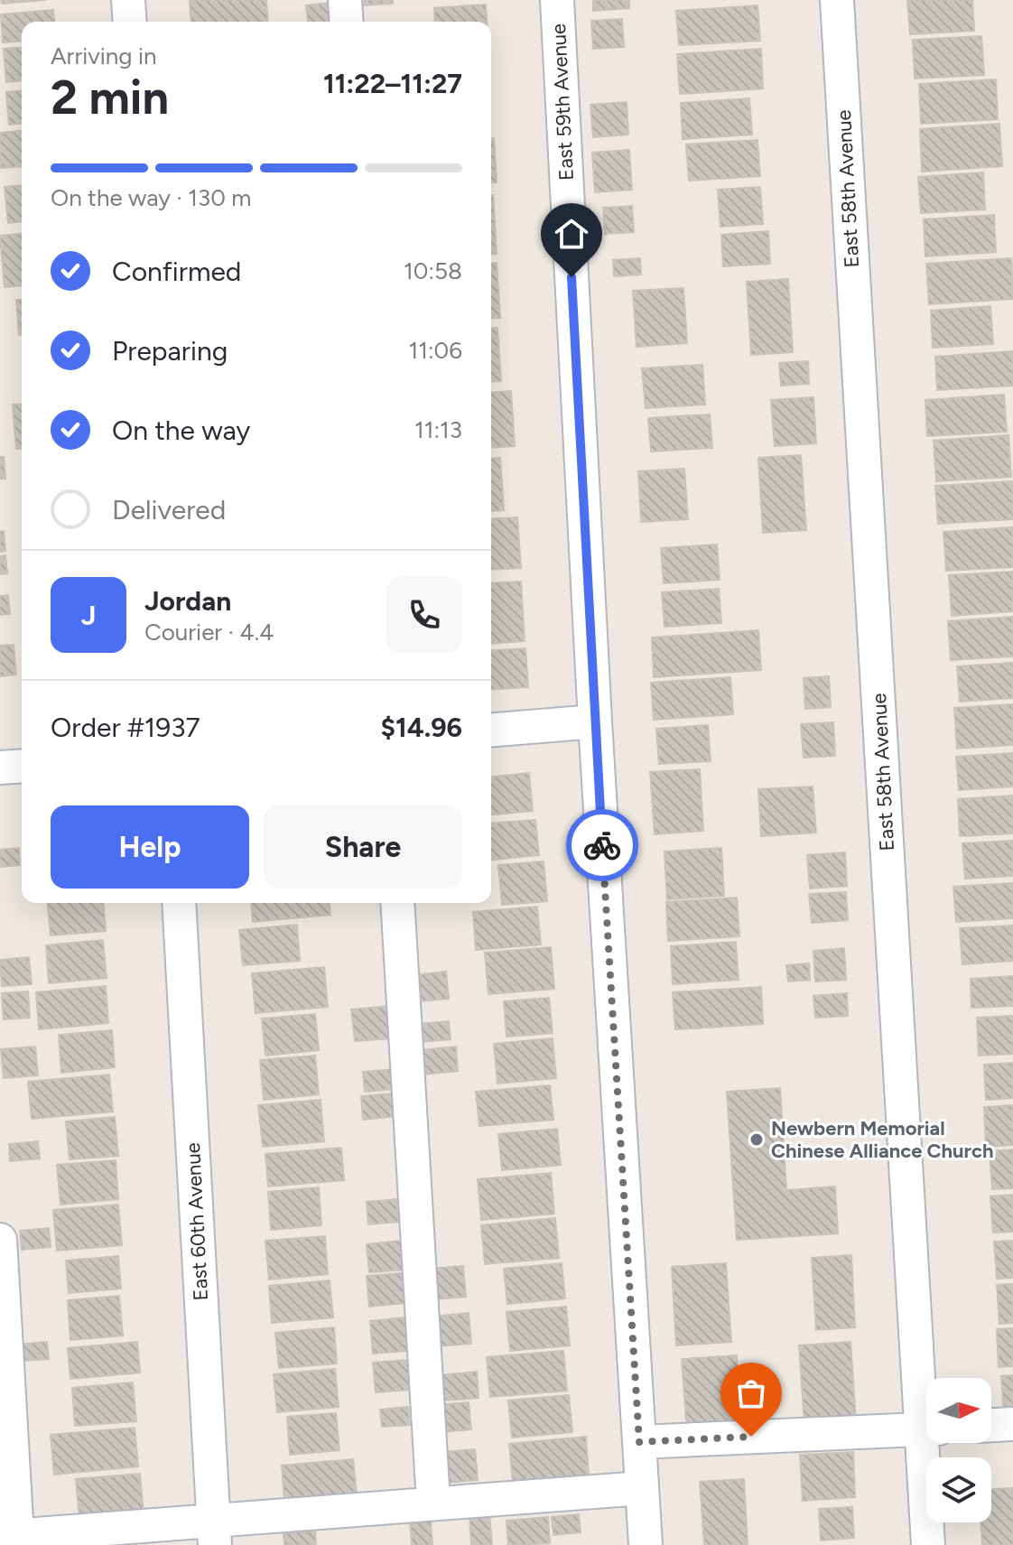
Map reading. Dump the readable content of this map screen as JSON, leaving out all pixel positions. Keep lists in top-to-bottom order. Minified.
{"streets":{"street":["East 59th Avenue","East 58th Avenue","East 60th Avenue"]},"places":["Newbern Memorial Chinese Alliance Church"],"north":"right","page":{"heading":["2 min","Arriving in","11:22–11:27"],"panel":["Jordan","Courier · 4.4","Order #1937","$14.96"],"bar":"On the way · 130 m","list":[["Confirmed","10:58"],["Preparing","11:06"],["On the way","11:13"],"Delivered"],"round":"J","buttons":["Help","Share"]}}
